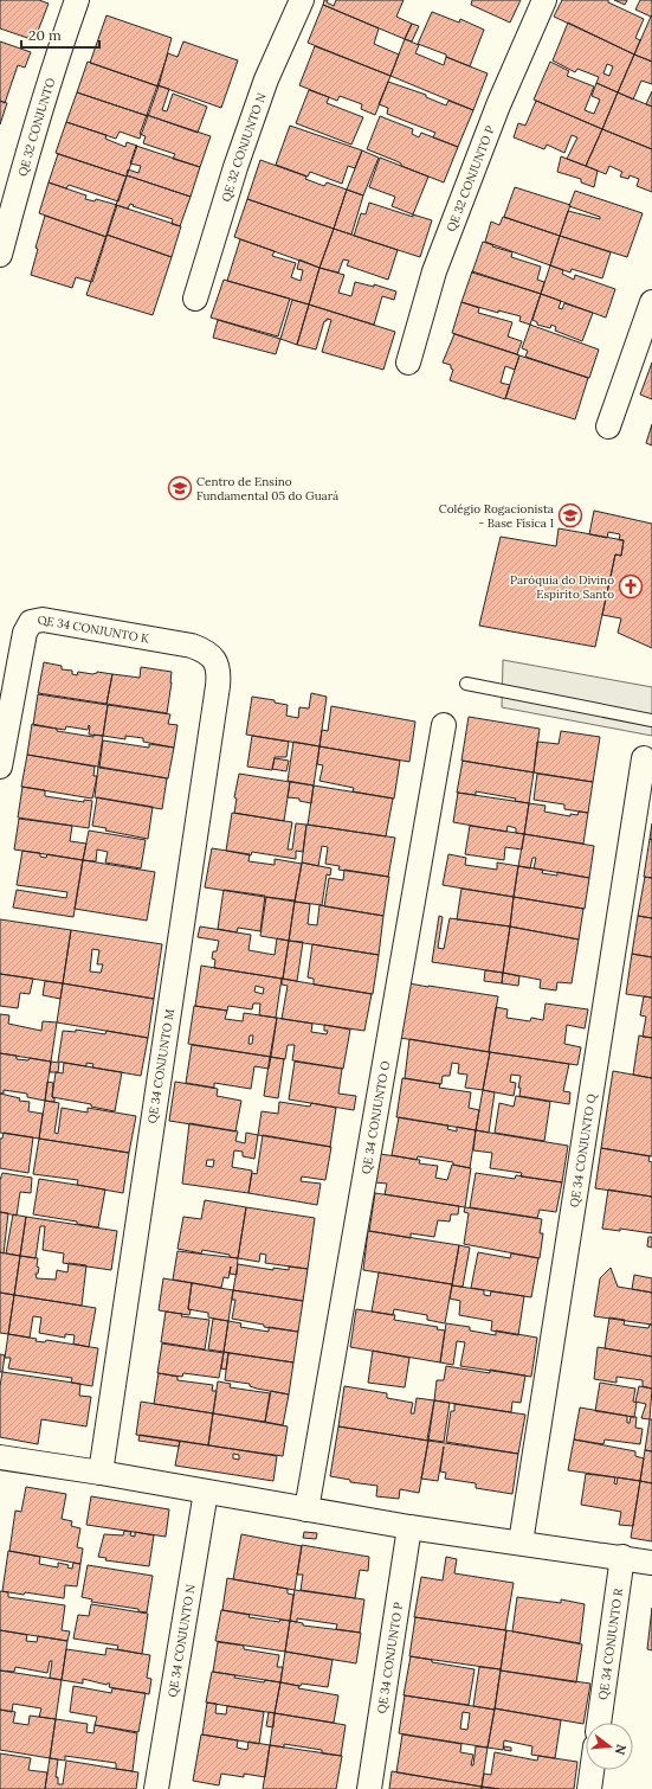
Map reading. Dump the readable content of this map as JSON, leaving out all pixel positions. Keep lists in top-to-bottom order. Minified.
{"streets":{"street":["QE 32 CONJUNTO","QE 32 CONJUNTO N","QE 32 CONJUNTO P","QE 34 CONJUNTO K","QE 34 CONJUNTO M","QE 34 CONJUNTO O","QE 34 CONJUNTO Q","QE 34 CONJUNTO N","QE 34 CONJUNTO R","QE 34 CONJUNTO P"]},"crossings":[["QE 34 CONJUNTO K","QE 34 CONJUNTO M"]],"places":{"school or university":["Centro de Ensino Fundamental 05 do Guará","Colégio Rogacionista - Base Física I"],"church":["Paróquia do Divino Espírito Santo"]},"scale_bar":"20 m","north":"right"}
